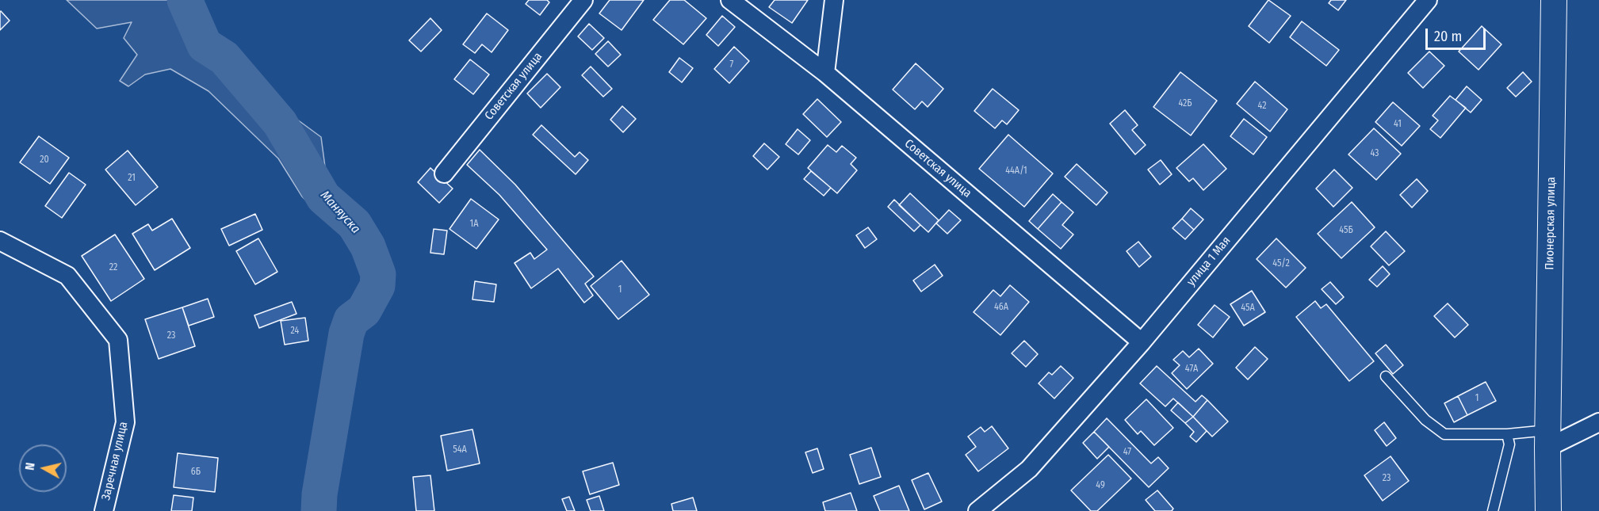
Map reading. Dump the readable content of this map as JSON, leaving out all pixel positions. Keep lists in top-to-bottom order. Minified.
{"streets":{"main road":["Пионерская улица"],"street":["Советская улица","улица 1 Мая","Заречная улица"]},"crossings":[["Советская улица","улица 1 Мая"]],"water":["Маняуска"],"house_numbers":["7","42Б","42","41","43","20","44А/1","21","1А","45Б","45/2","22","1","46А","45А","24","23","47А","1","54А","47","6Б","23","49"],"scale_bar":"20 m","north":"left"}
